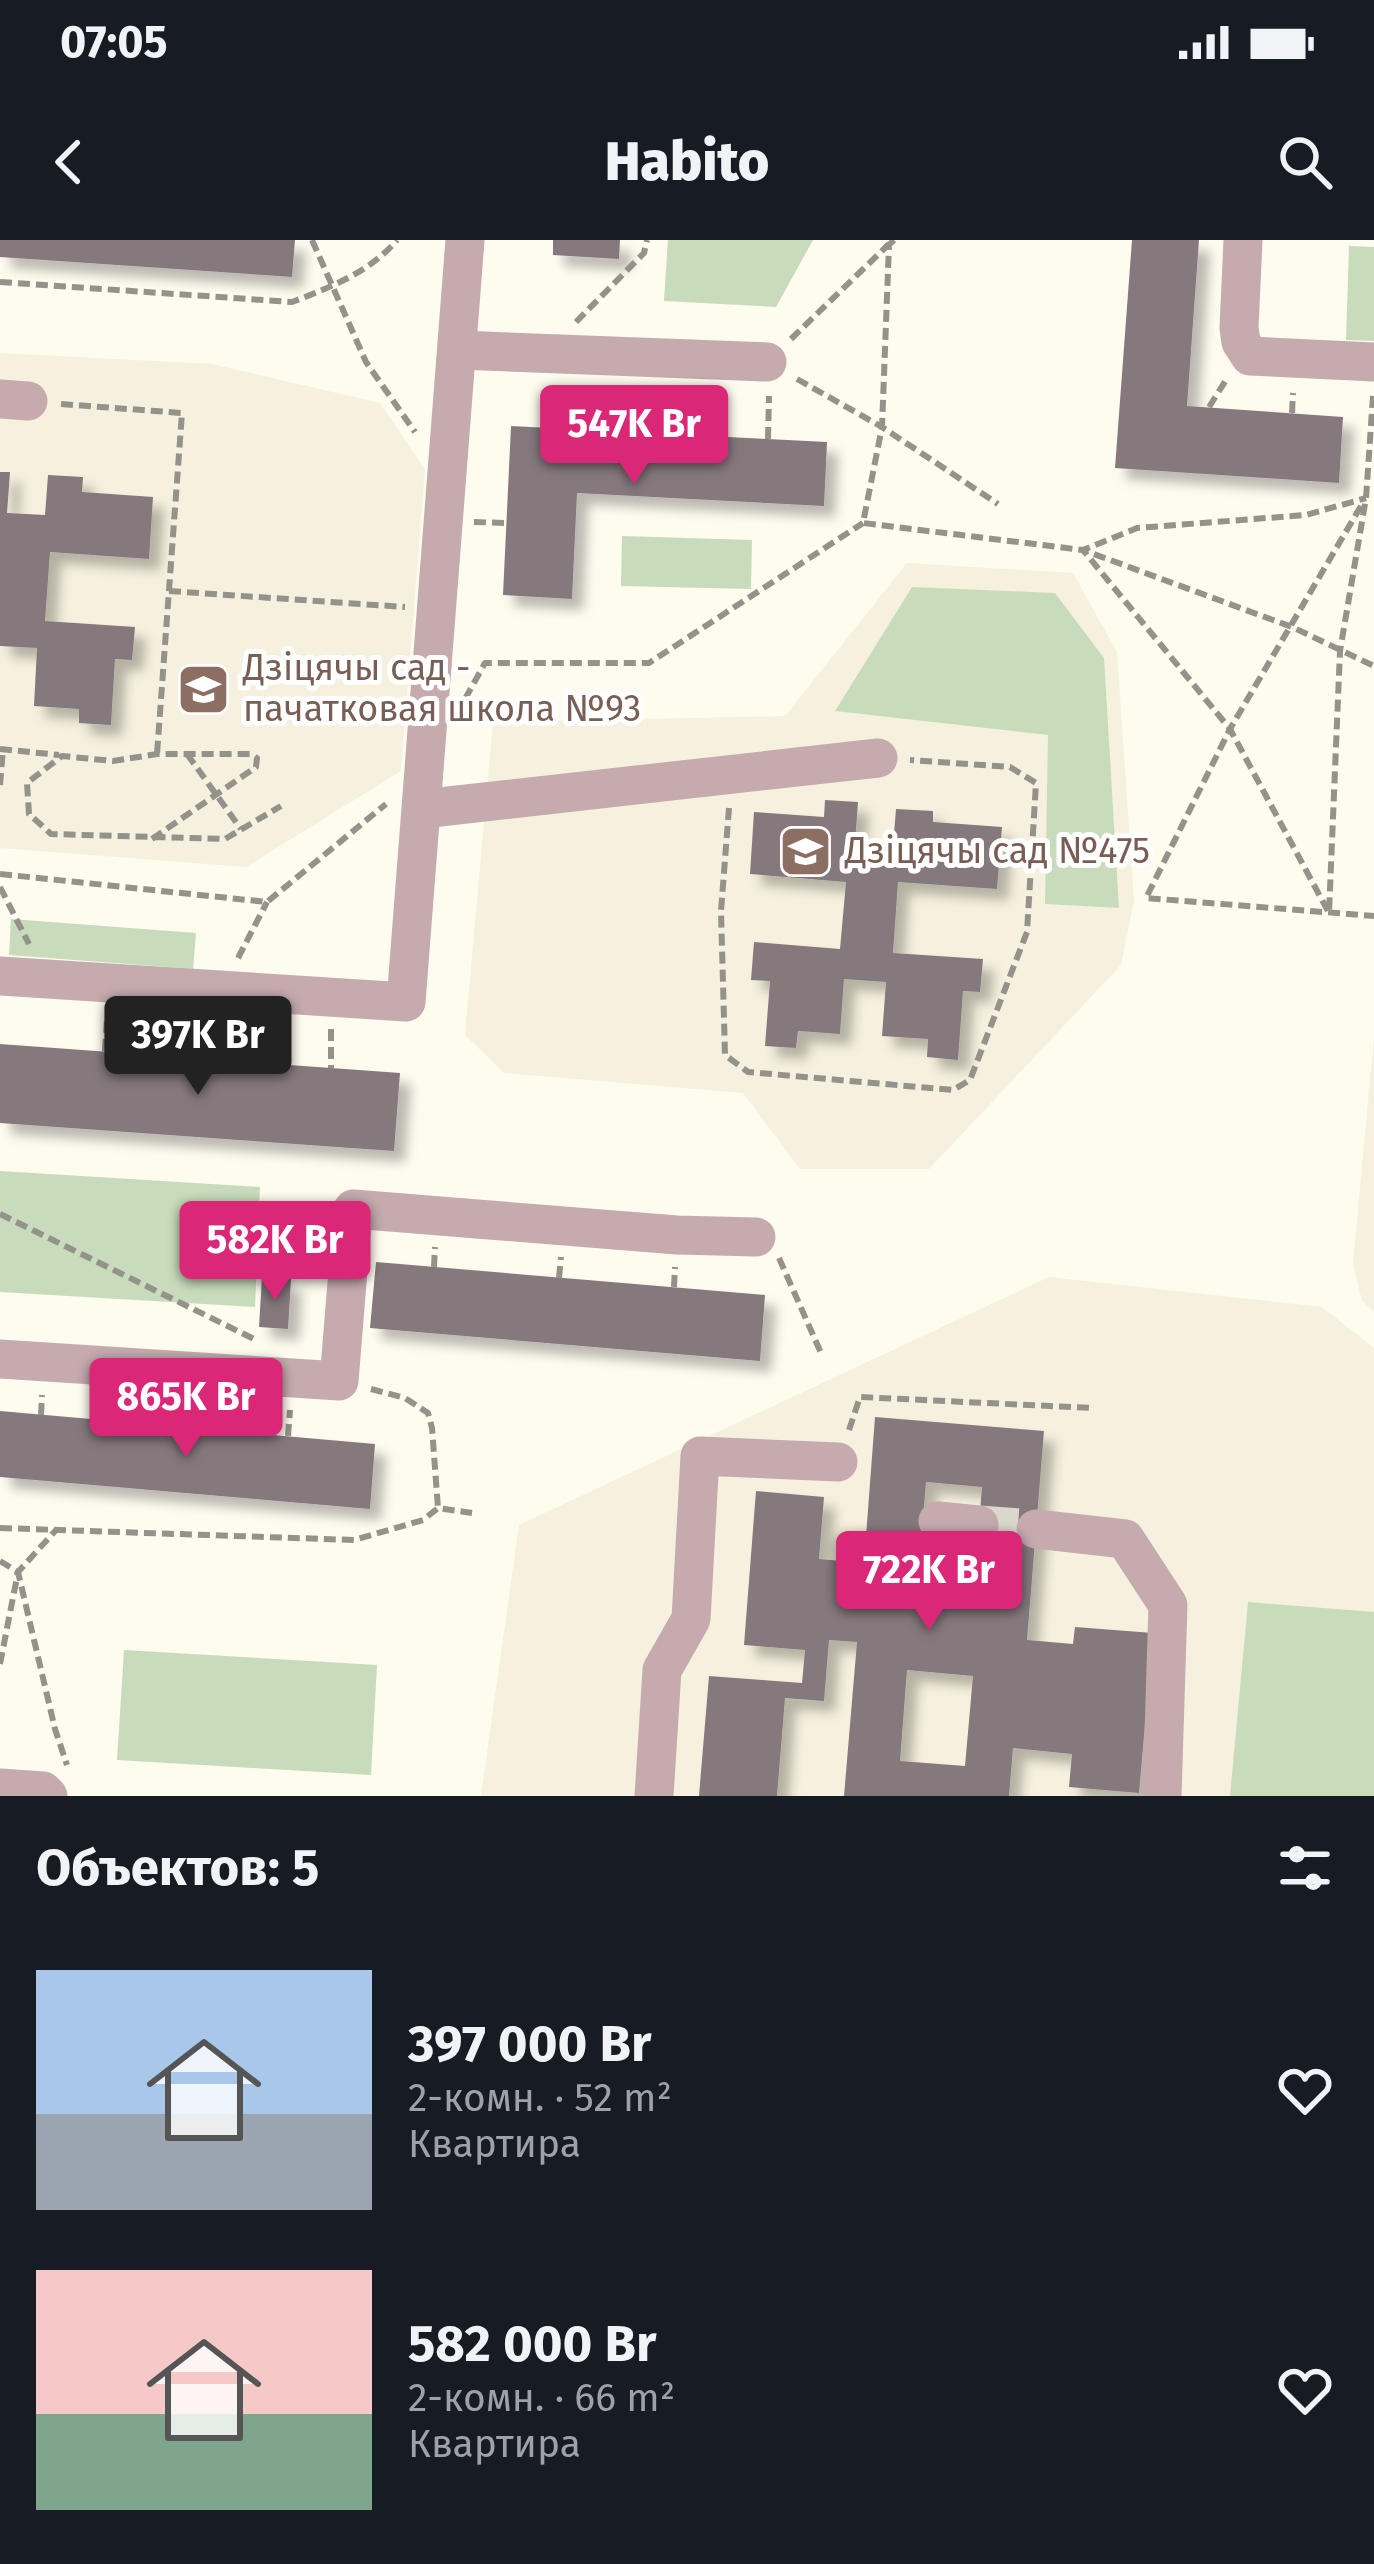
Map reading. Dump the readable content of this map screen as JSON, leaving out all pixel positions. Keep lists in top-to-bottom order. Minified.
{"places":{"school or university":["Дзіцячы сад - пачатковая школа №93","Дзіцячы сад №475"]},"page":{"status":"07:05","header":"Habito","price":["547K Br","397K Br","582K Br","865K Br","722K Br"],"heading":"Объектов: 5","list":[{"name":"397 000 Br","note":"2-комн. · 52 m² · Квартира"},{"name":"582 000 Br","note":"2-комн. · 66 m² · Квартира"}]}}
